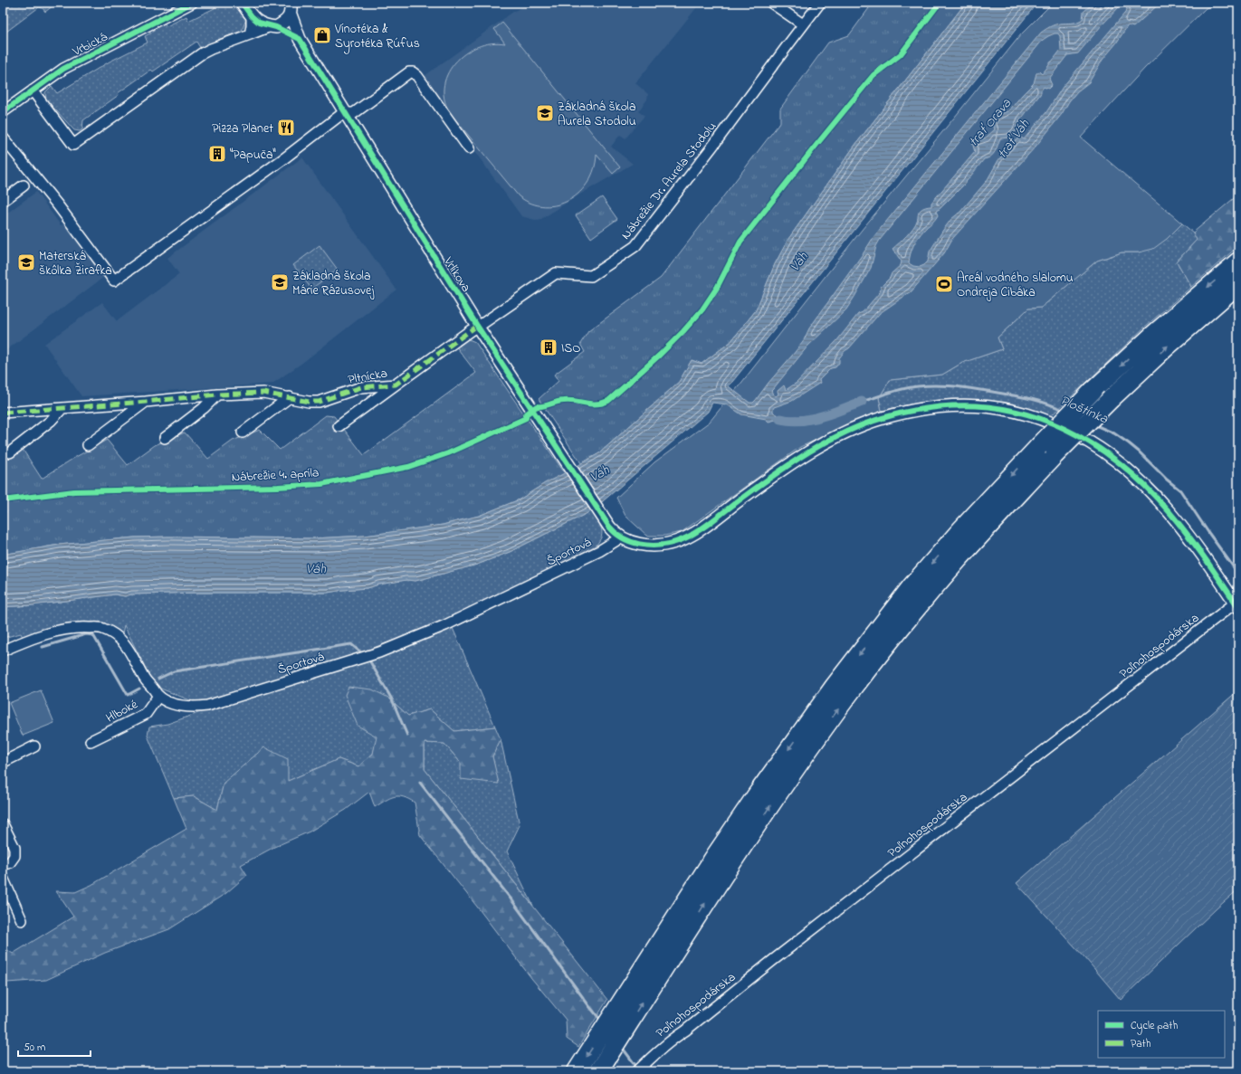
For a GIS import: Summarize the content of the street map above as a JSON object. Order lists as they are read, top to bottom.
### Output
{
  "streets": {
    "street": [
      "Vrbická",
      "Nábrežie Dr. Aurela Stodolu",
      "Vrlíkova",
      "Pltnícka",
      "Športová",
      "Poľnohospodárska",
      "Hlboké"
    ],
    "cycle path": ["Nábrežie 4. apríla"]
  },
  "crossings": [
    ["Nábrežie Dr. Aurela Stodolu", "Vrlíkova"],
    ["Nábrežie Dr. Aurela Stodolu", "Pltnícka"],
    ["Vrlíkova", "Pltnícka"],
    ["Vrlíkova", "Športová"],
    ["Športová", "Hlboké"]
  ],
  "water": [
    "trať Orava",
    "trať Váh",
    "Váh",
    "Ploštínka"
  ],
  "places": {
    "shop": ["Vínotéka & Syrotéka Rúfus"],
    "school or university": ["Základná škola Aurela Stodolu", "Materská škôlka Žirafka", "Základná škola Márie Rázusovej"],
    "restaurant": ["Pizza Planet"],
    "building": ["\"Papuča\"", "ISO"],
    "sports": ["Areál vodného slalomu Ondreja Cibáka"]
  },
  "legend": ["Cycle path", "Path"],
  "scale_bar": "50 m"
}
